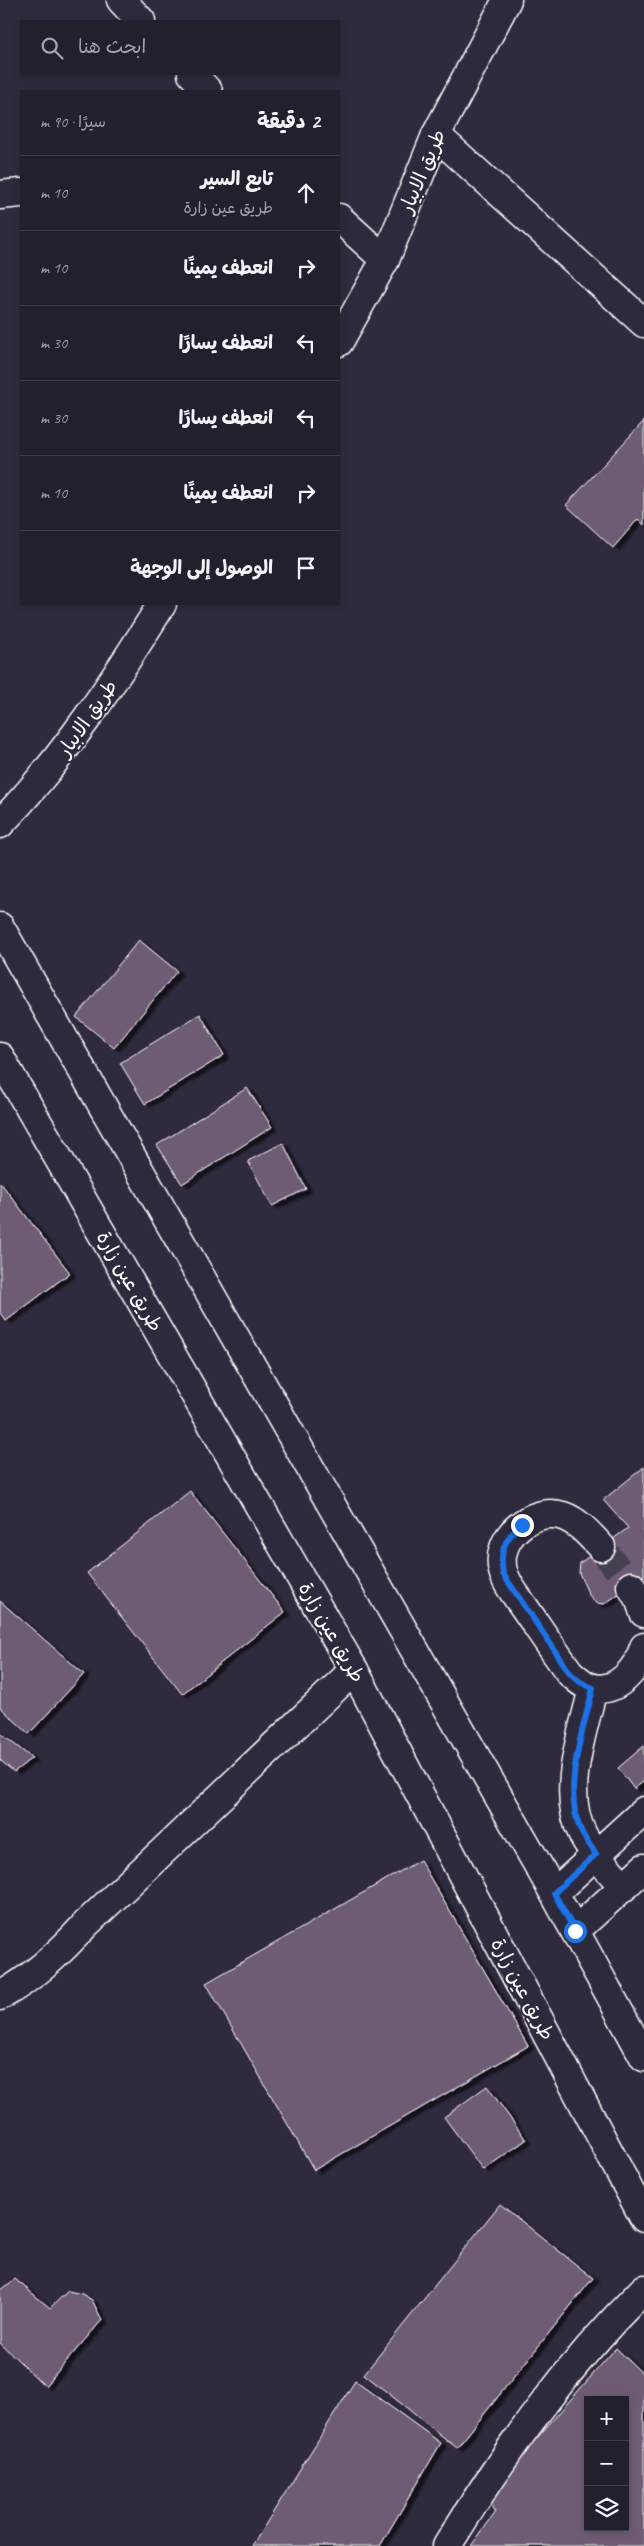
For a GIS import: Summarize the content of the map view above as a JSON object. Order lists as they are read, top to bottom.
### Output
{
  "streets": {
    "main road": ["طريق الابيار", "طريق عين زارة"]
  },
  "page": {
    "search": "ابحث هنا",
    "heading": ["2 دقيقة", "سيرًا · 90 m"],
    "list": [
      ["تابع السير", "طريق عين زارة", "10 m"],
      ["انعطف يمينًا", "10 m"],
      ["انعطف يسارًا", "30 m"],
      ["انعطف يسارًا", "30 m"],
      ["انعطف يمينًا", "10 m"],
      "الوصول إلى الوجهة"
    ],
    "map_buttons": ["+", "−"]
  }
}
